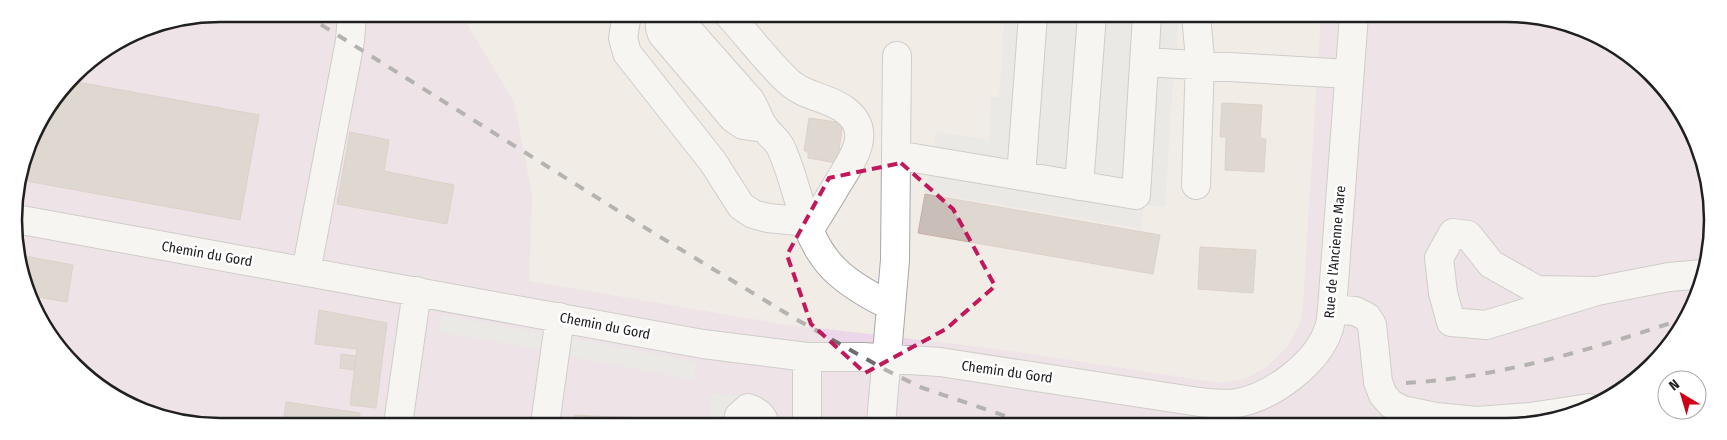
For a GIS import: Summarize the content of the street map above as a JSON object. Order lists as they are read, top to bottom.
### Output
{
  "streets": {
    "street": ["Rue de l'Ancienne Mare", "Chemin du Gord"]
  },
  "crossings": [
    ["Rue de l'Ancienne Mare", "Chemin du Gord"]
  ],
  "north": "top left"
}
